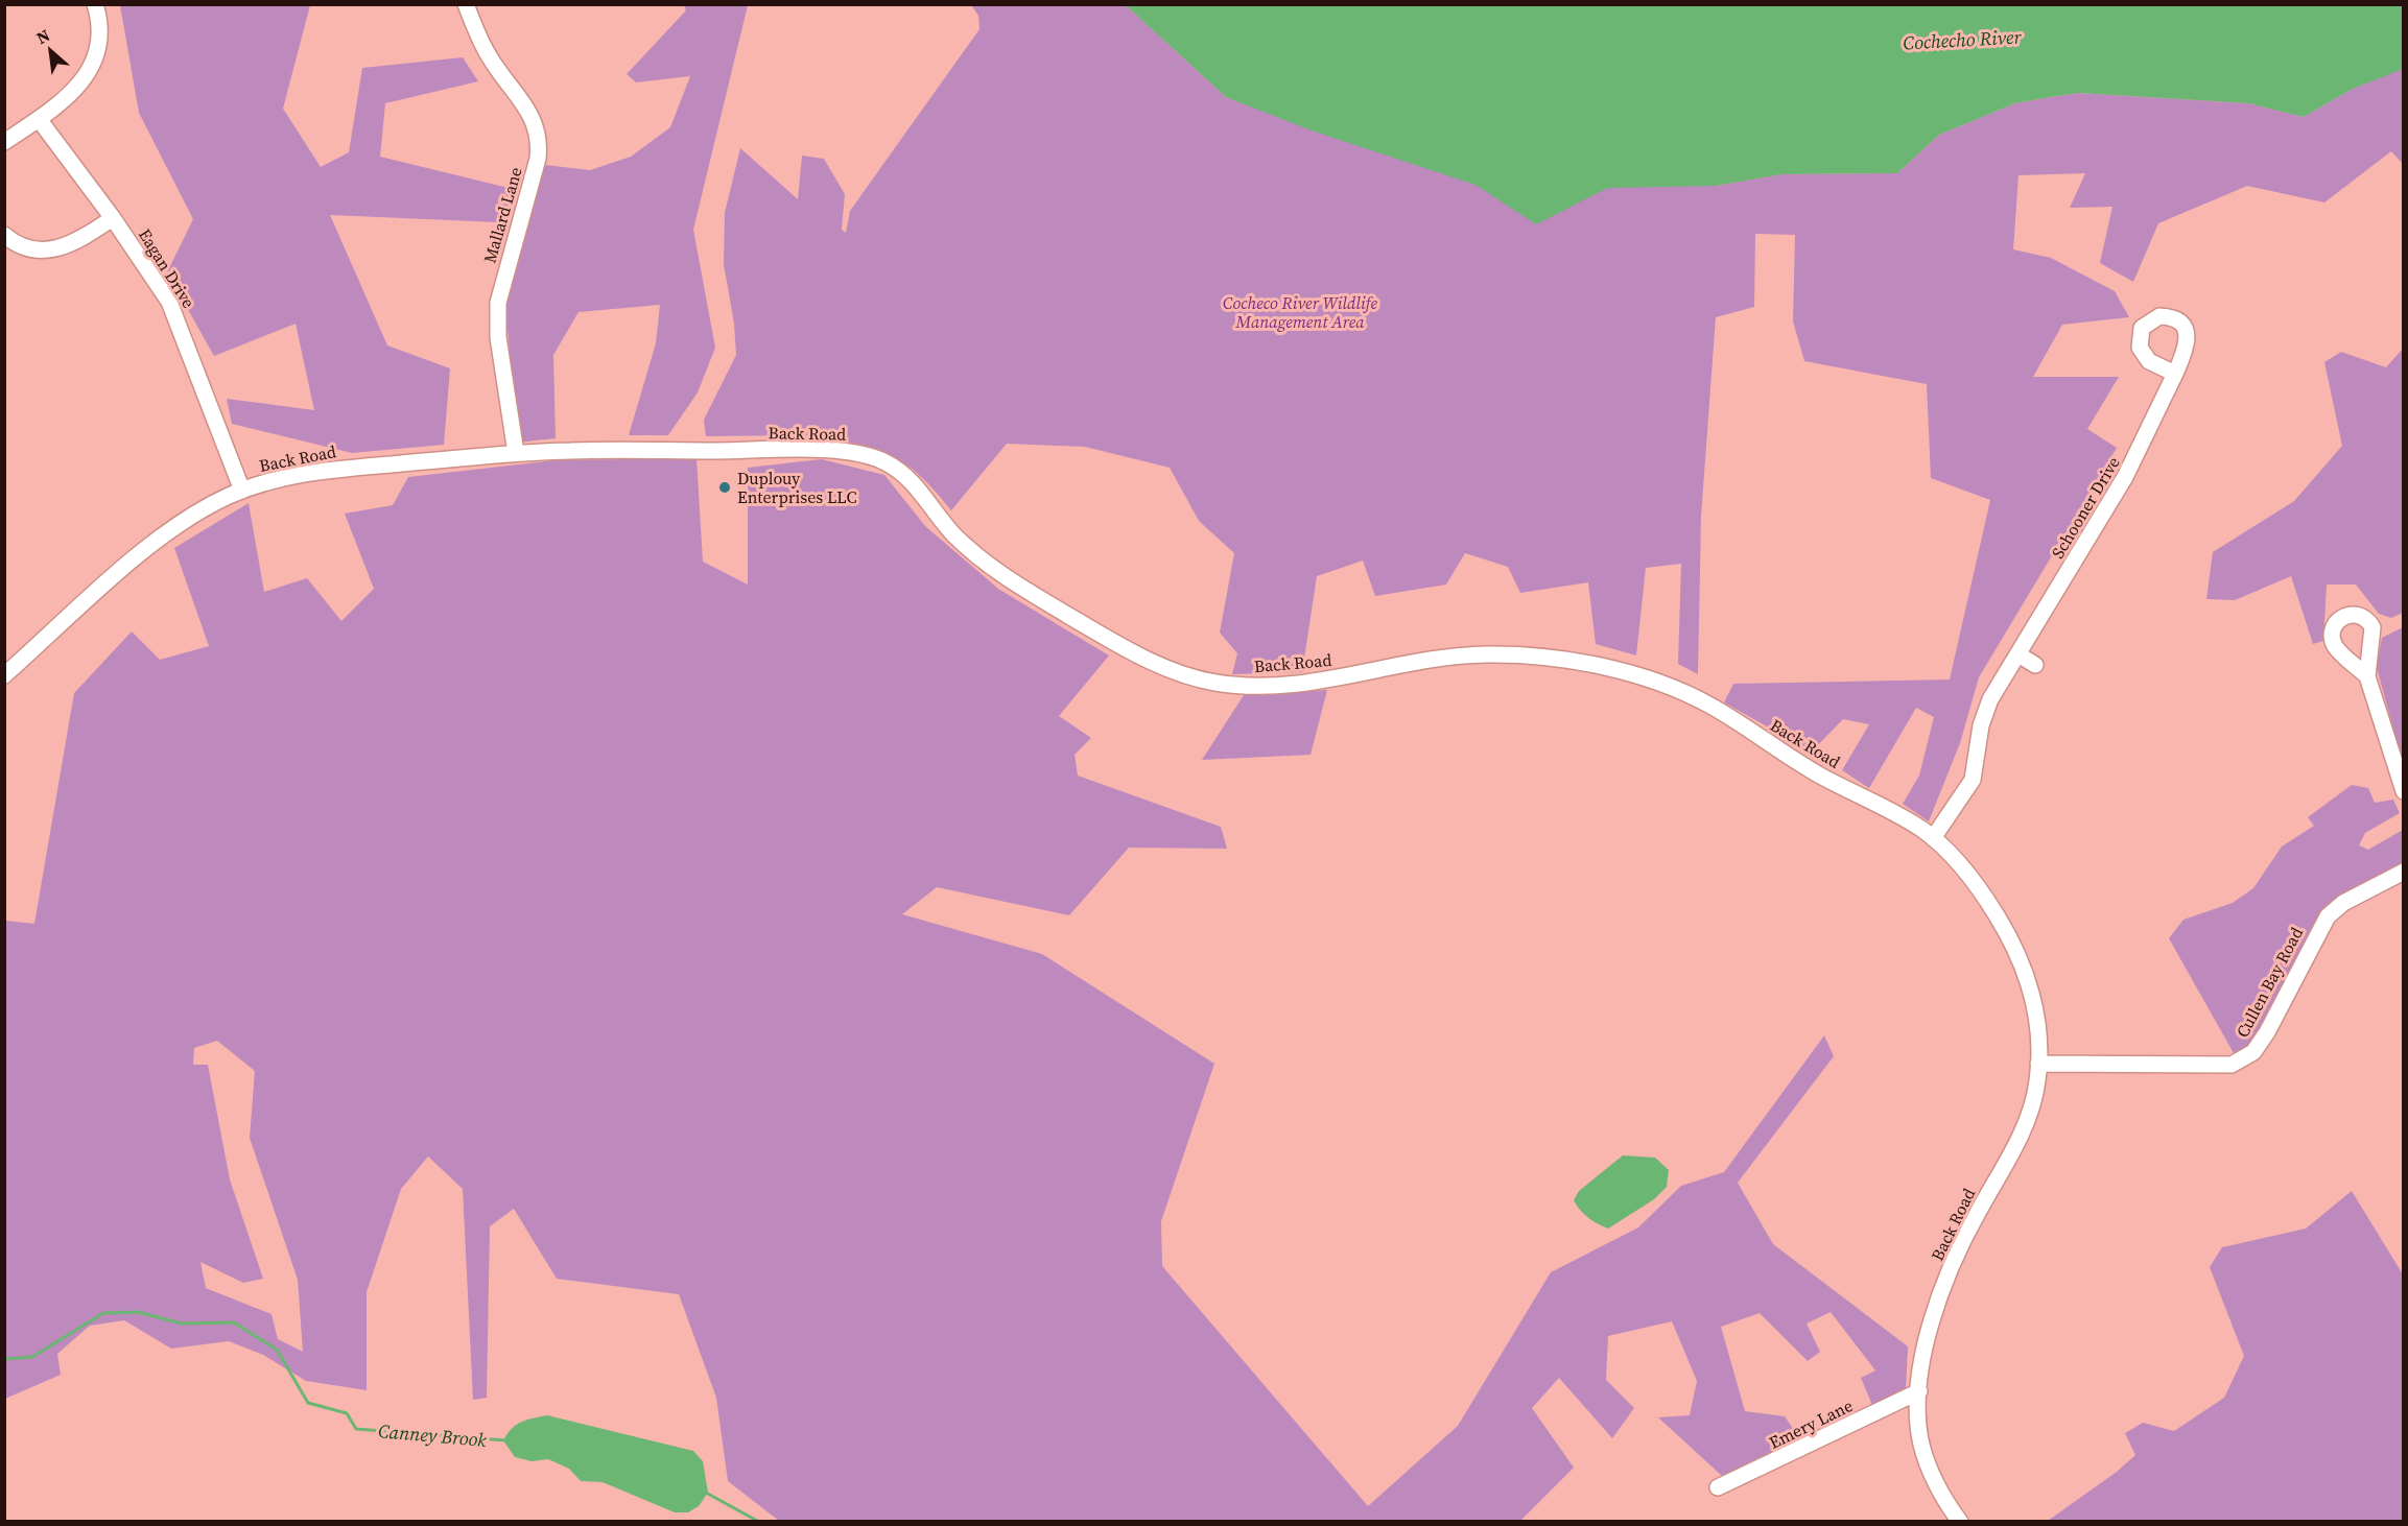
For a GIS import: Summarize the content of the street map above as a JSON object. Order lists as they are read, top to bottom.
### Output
{
  "streets": {
    "street": [
      "Mallard Lane",
      "Eagan Drive",
      "Back Road",
      "Schooner Drive",
      "Cullen Bay Road",
      "Emery Lane"
    ]
  },
  "crossings": [
    ["Mallard Lane", "Back Road"],
    ["Eagan Drive", "Back Road"],
    ["Back Road", "Schooner Drive"],
    ["Back Road", "Cullen Bay Road"],
    ["Back Road", "Emery Lane"]
  ],
  "water": ["Cochecho River", "Canney Brook"],
  "parks": ["Cocheco River Wildlife Management Area"],
  "places": ["Duplouy Enterprises LLC"],
  "north": "top left"
}
